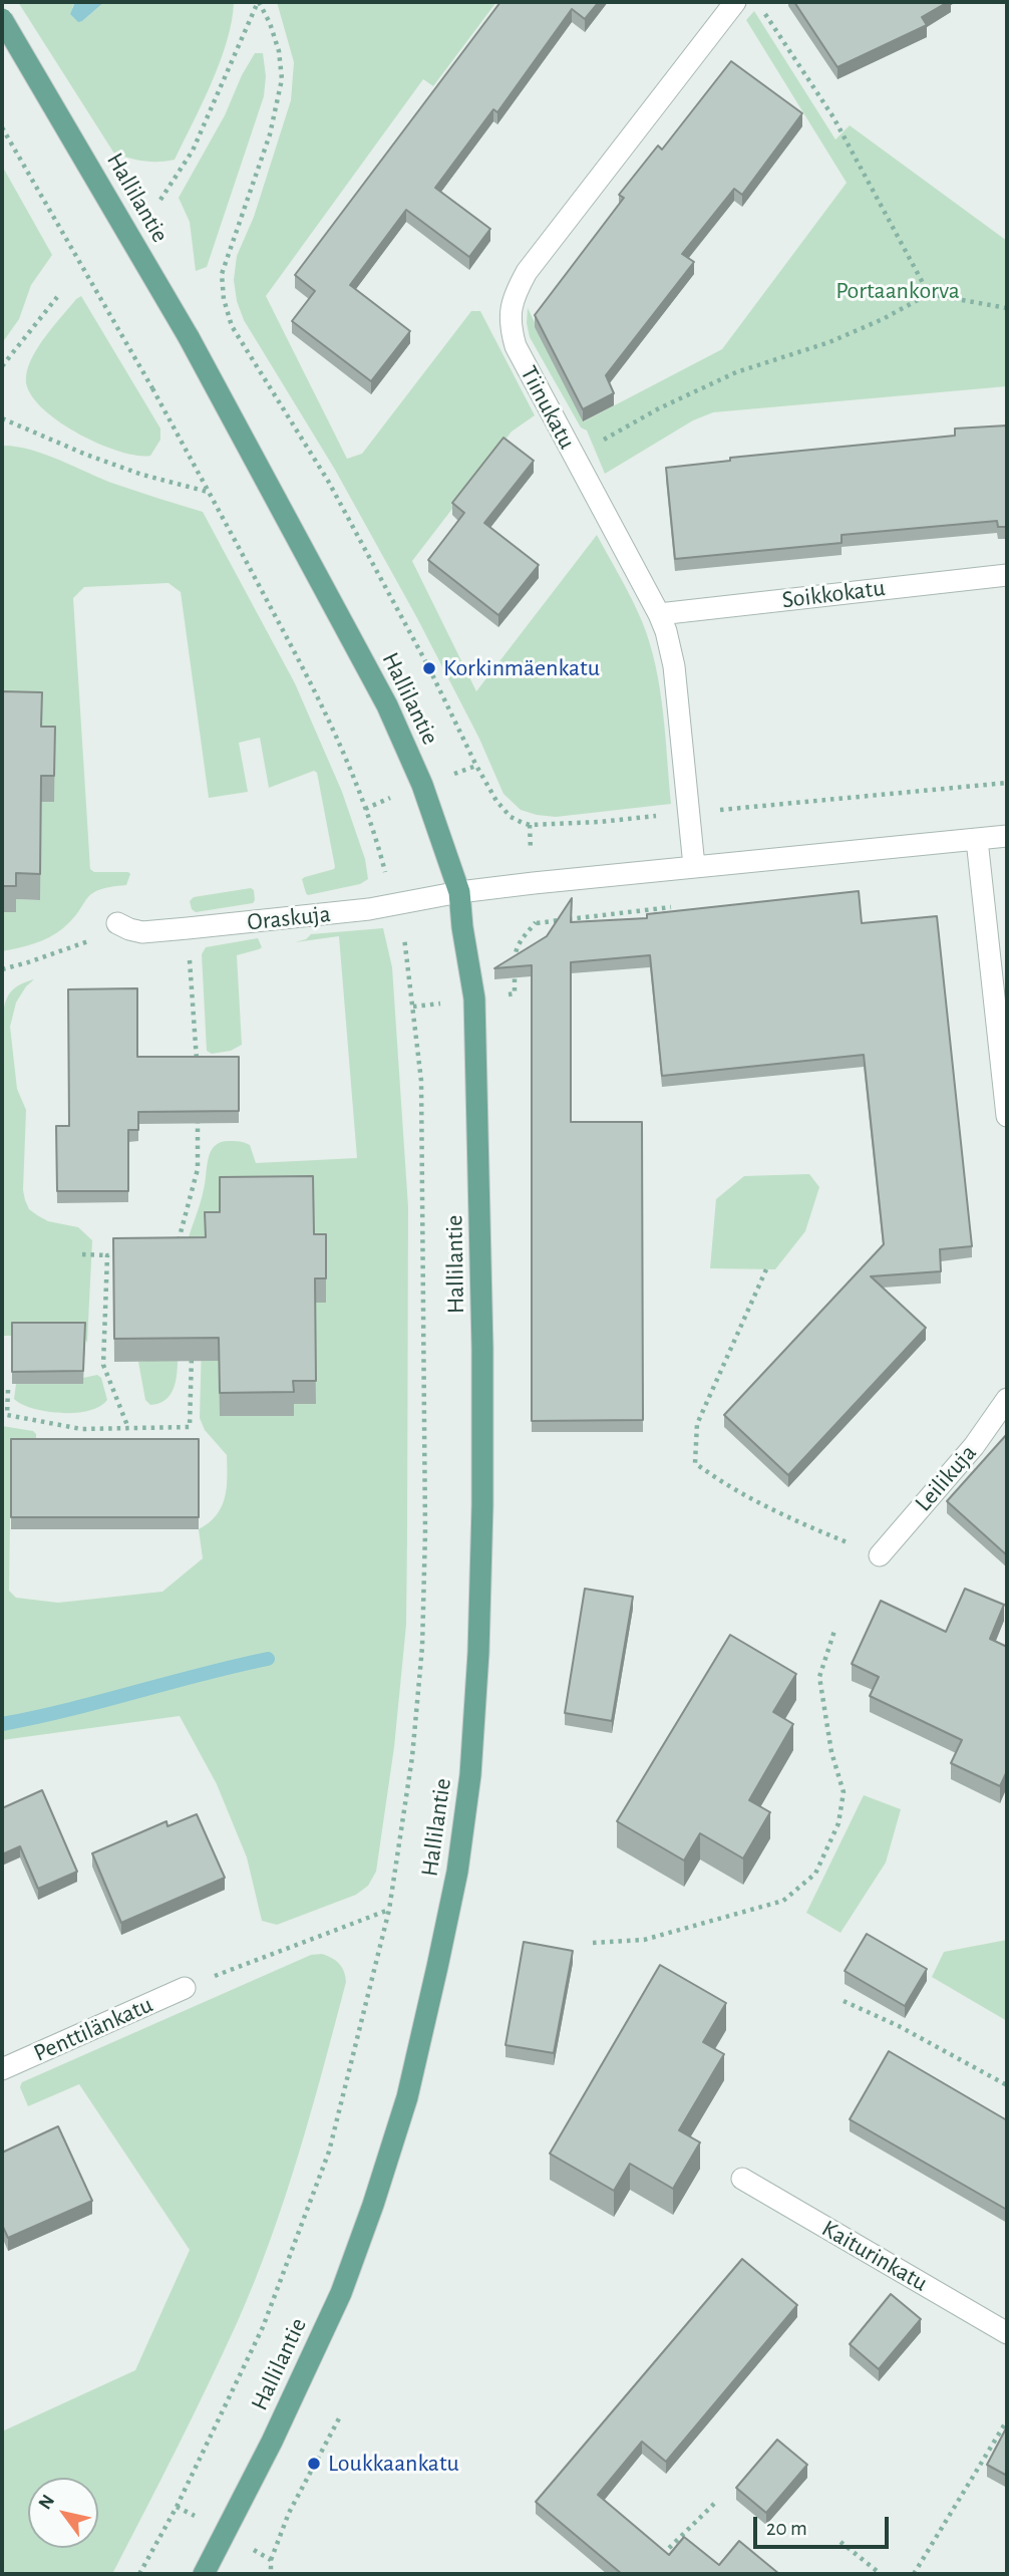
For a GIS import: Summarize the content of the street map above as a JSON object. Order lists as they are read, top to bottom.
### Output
{
  "streets": {
    "main road": ["Hallilantie"],
    "street": [
      "Tiinukatu",
      "Soikkokatu",
      "Oraskuja",
      "Leilikuja",
      "Penttilänkatu",
      "Kaiturinkatu"
    ]
  },
  "crossings": [
    ["Hallilantie", "Oraskuja"],
    ["Tiinukatu", "Soikkokatu"]
  ],
  "parks": ["Portaankorva"],
  "places": ["Korkinmäenkatu", "Loukkaankatu"],
  "scale_bar": "20 m",
  "north": "top left"
}
